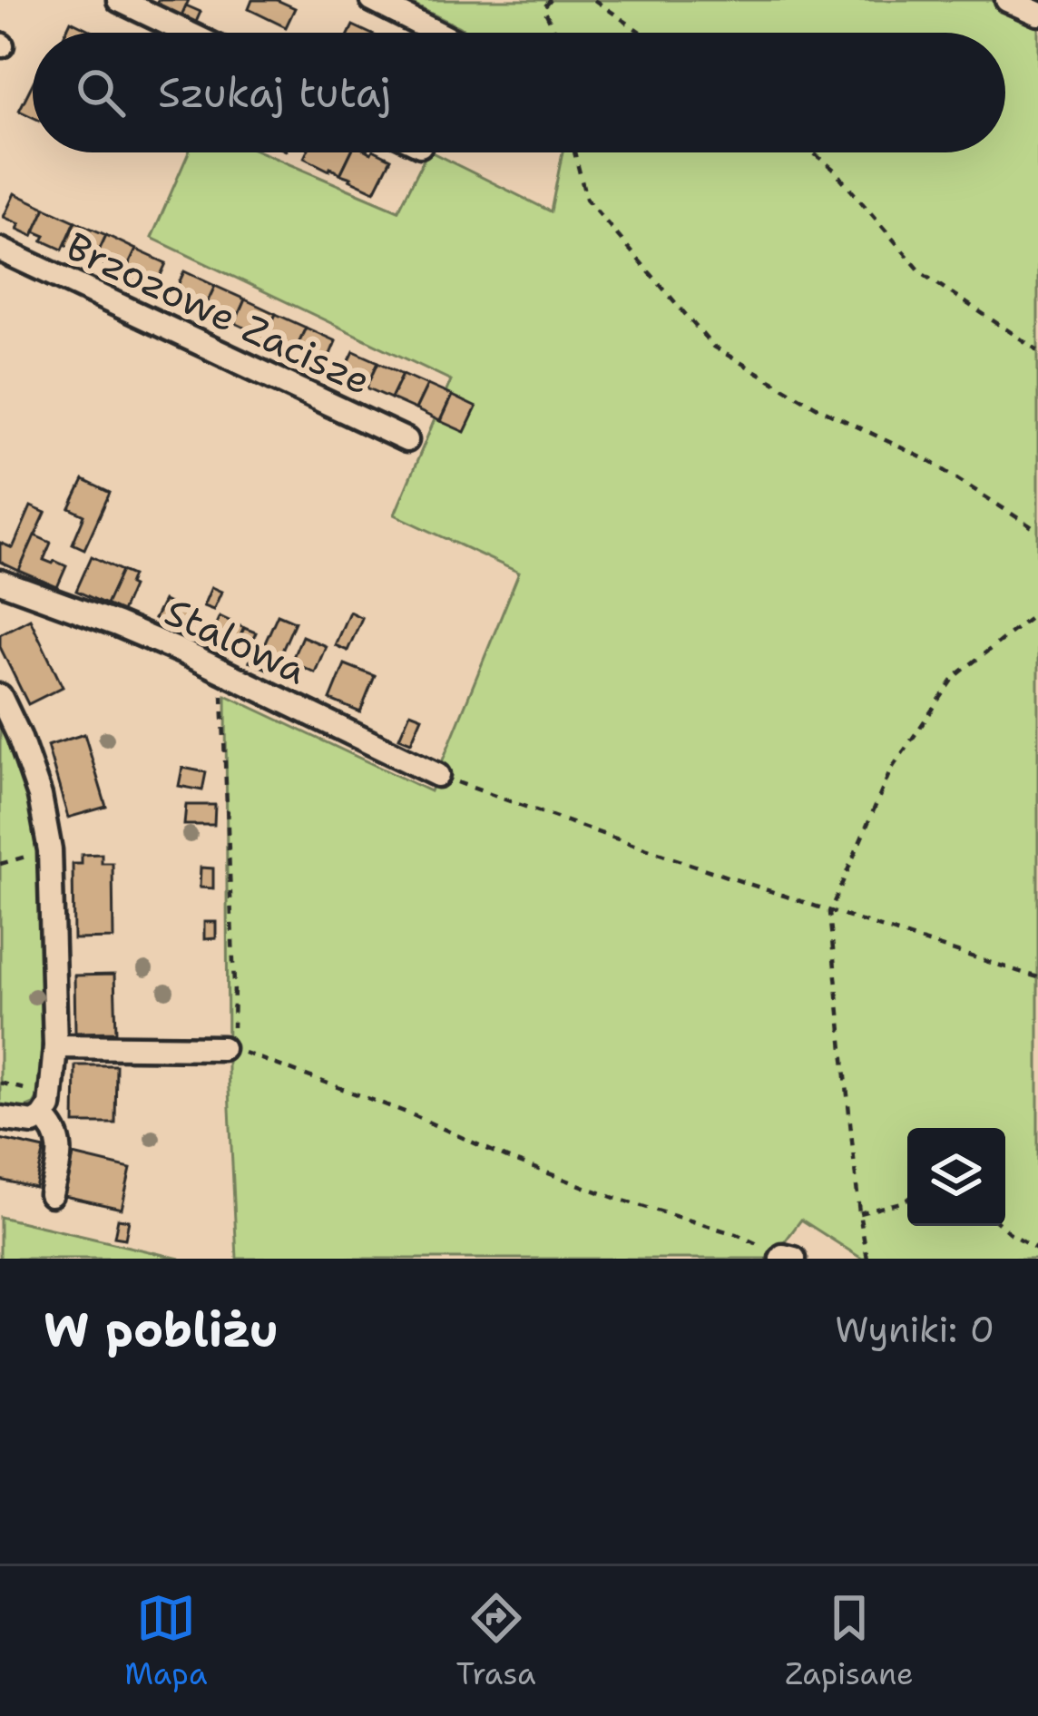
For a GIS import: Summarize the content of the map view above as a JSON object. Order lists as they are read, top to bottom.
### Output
{
  "streets": {
    "street": ["Brzozowe Zacisze", "Stalowa"]
  },
  "page": {
    "search": "Szukaj tutaj",
    "heading": ["W pobliżu", "Wyniki: 0"],
    "nav": ["Mapa", "Trasa", "Zapisane"]
  }
}
